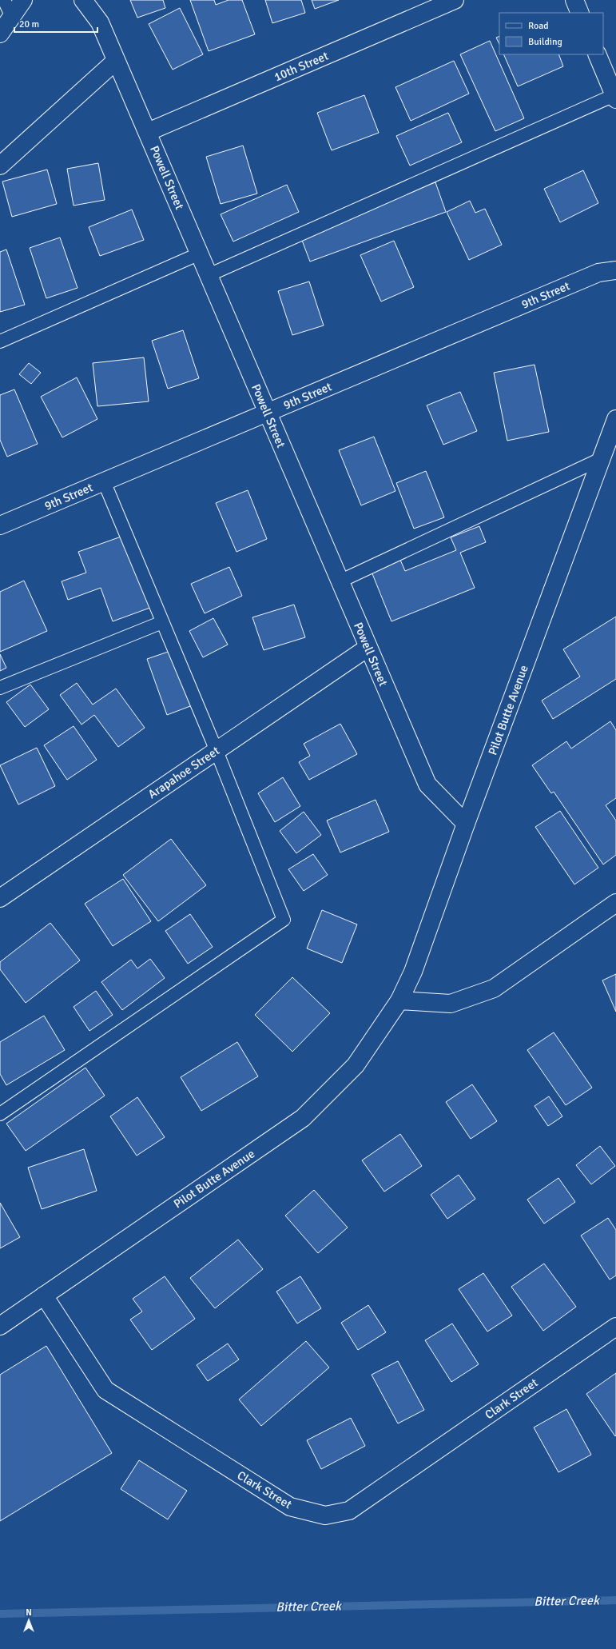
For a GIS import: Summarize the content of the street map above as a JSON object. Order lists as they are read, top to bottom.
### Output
{
  "streets": {
    "street": [
      "10th Street",
      "Powell Street",
      "9th Street",
      "Pilot Butte Avenue",
      "Arapahoe Street",
      "Clark Street"
    ]
  },
  "crossings": [
    ["10th Street", "Powell Street"],
    ["Powell Street", "9th Street"],
    ["Powell Street", "Pilot Butte Avenue"],
    ["Powell Street", "Arapahoe Street"],
    ["Pilot Butte Avenue", "Clark Street"]
  ],
  "water": ["Bitter Creek"],
  "legend": ["Road", "Building"],
  "scale_bar": "20 m",
  "north": "top"
}
